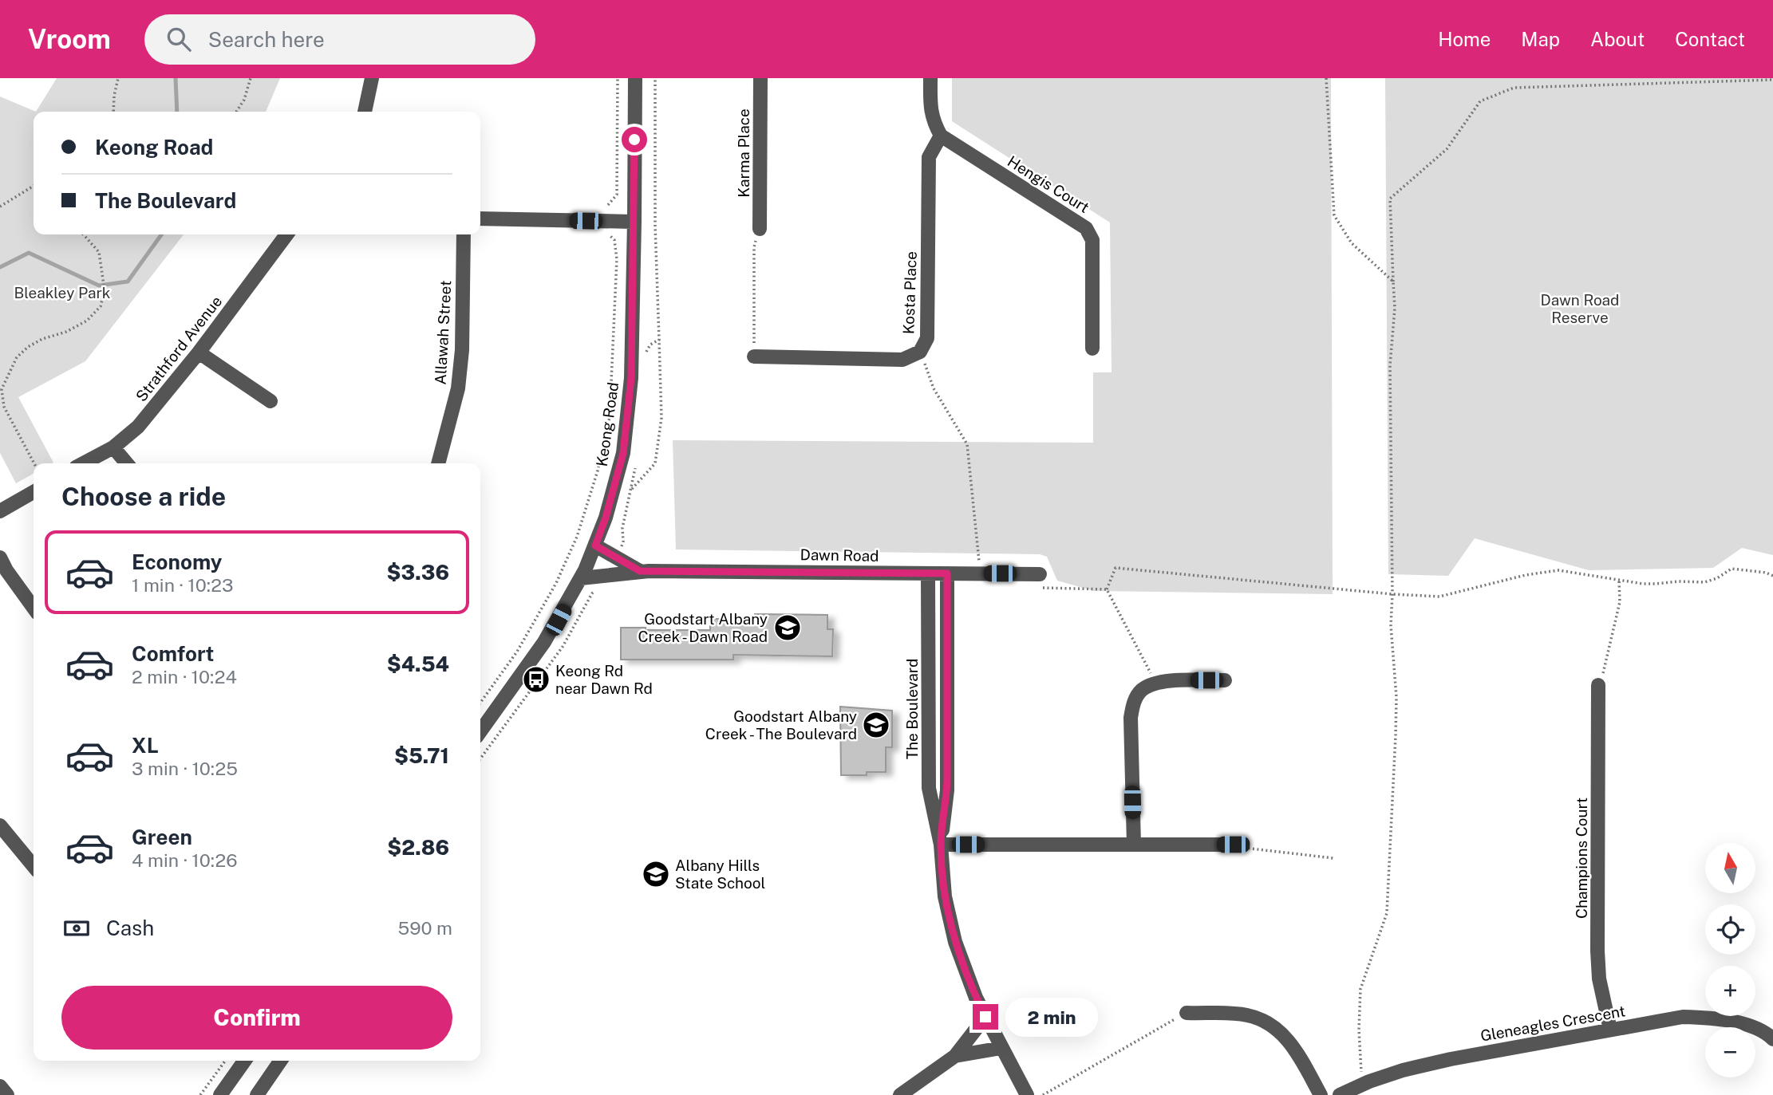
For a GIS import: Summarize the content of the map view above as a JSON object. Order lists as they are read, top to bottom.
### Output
{
  "streets": {
    "street": [
      "Karma Place",
      "Hengis Court",
      "Kosta Place",
      "Allawah Street",
      "Strathford Avenue",
      "Keong Road",
      "Dawn Road",
      "The Boulevard",
      "Champions Court",
      "Gleneagles Crescent"
    ]
  },
  "crossings": [
    ["Hengis Court", "Kosta Place"],
    ["Keong Road", "Dawn Road"],
    ["Dawn Road", "The Boulevard"],
    ["Champions Court", "Gleneagles Crescent"]
  ],
  "parks": ["Bleakley Park", "Dawn Road Reserve"],
  "places": {
    "school or university": ["Goodstart Albany Creek - Dawn Road", "Goodstart Albany Creek - The Boulevard", "Albany Hills State School"],
    "bus stop": ["Keong Rd near Dawn Rd"]
  },
  "north": "top",
  "page": {
    "header": "Vroom",
    "search": "Search here",
    "nav": [
      "Home",
      "Map",
      "About",
      "Contact"
    ],
    "banner": ["Keong Road", "The Boulevard"],
    "heading": "Choose a ride",
    "list": [
      {
        "name": "Economy",
        "note": "1 min · 10:23",
        "value": "$3.36"
      },
      {
        "name": "Comfort",
        "note": "2 min · 10:24",
        "value": "$4.54"
      },
      {
        "name": "XL",
        "note": "3 min · 10:25",
        "value": "$5.71"
      },
      {
        "name": "Green",
        "note": "4 min · 10:26",
        "value": "$2.86"
      }
    ],
    "map_buttons": ["+", "−"],
    "pay": ["Cash", "590 m"],
    "buttons": "Confirm",
    "bubble": "2 min"
  }
}
